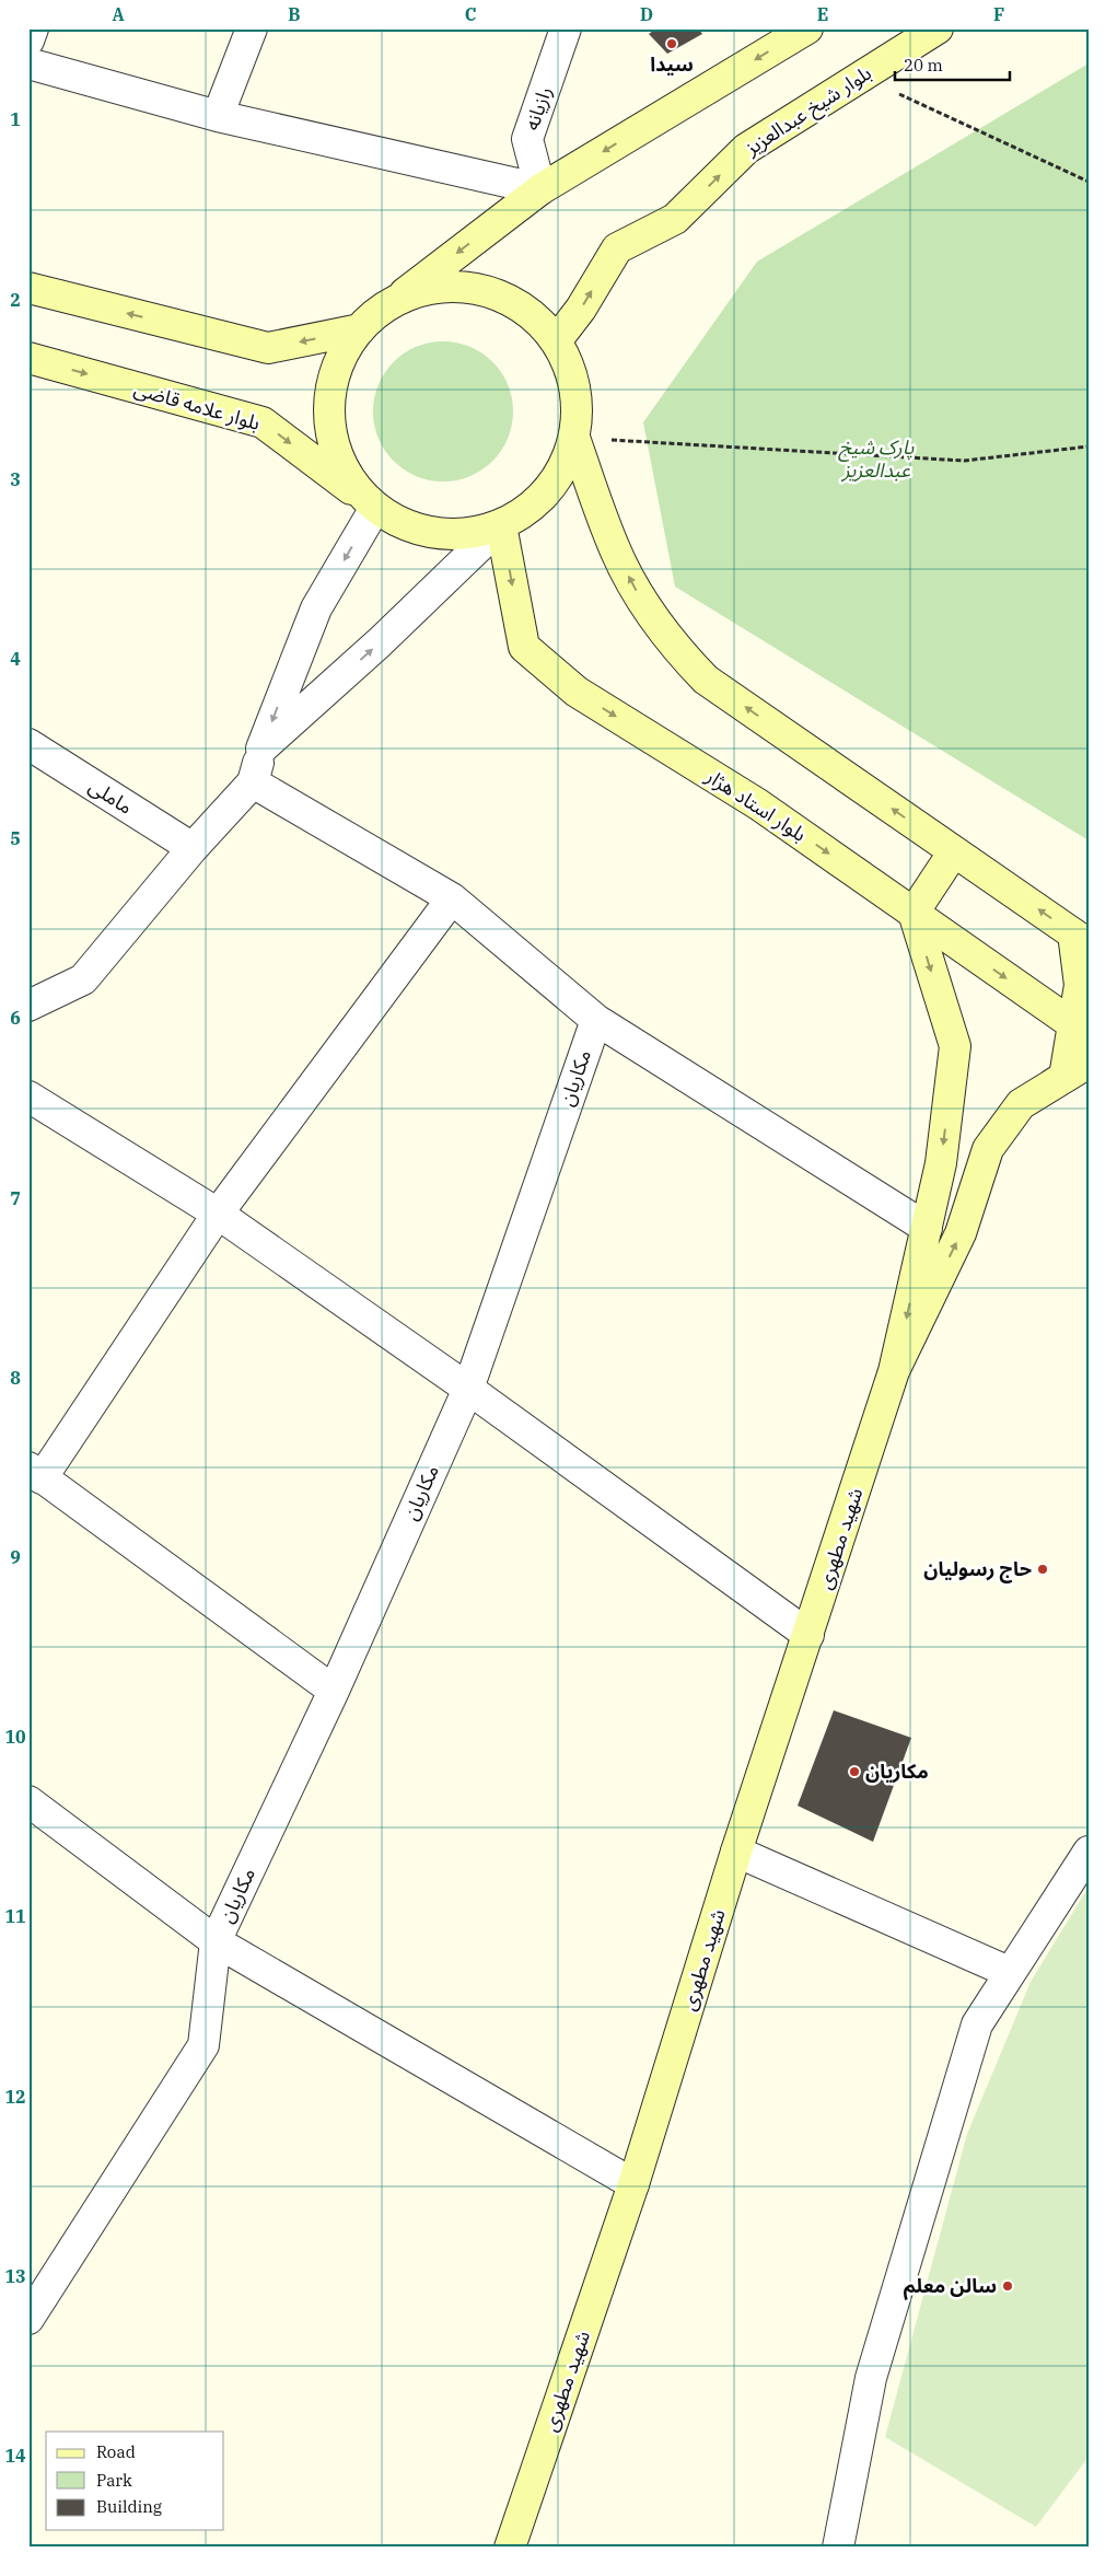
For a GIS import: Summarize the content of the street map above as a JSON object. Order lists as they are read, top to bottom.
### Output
{
  "streets": {
    "main road": [
      "بلوار شیخ عبدالعزیز",
      "بلوار علامه قاضی",
      "بلوار استاد هژار",
      "شهید مطهری"
    ],
    "street": ["رازیانه", "ماملی", "مکاریان"]
  },
  "parks": ["پارک شیخ عبدالعزیز"],
  "places": [
    "سیدا",
    "حاج رسولیان",
    "مکاریان",
    "سالن معلم"
  ],
  "legend": ["Road", "Park", "Building"],
  "scale_bar": "20 m",
  "grid": {
    "columns": [
      "A",
      "B",
      "C",
      "D",
      "E",
      "F"
    ],
    "rows": [
      "1",
      "2",
      "3",
      "4",
      "5",
      "6",
      "7",
      "8",
      "9",
      "10",
      "11",
      "12",
      "13",
      "14"
    ]
  }
}
